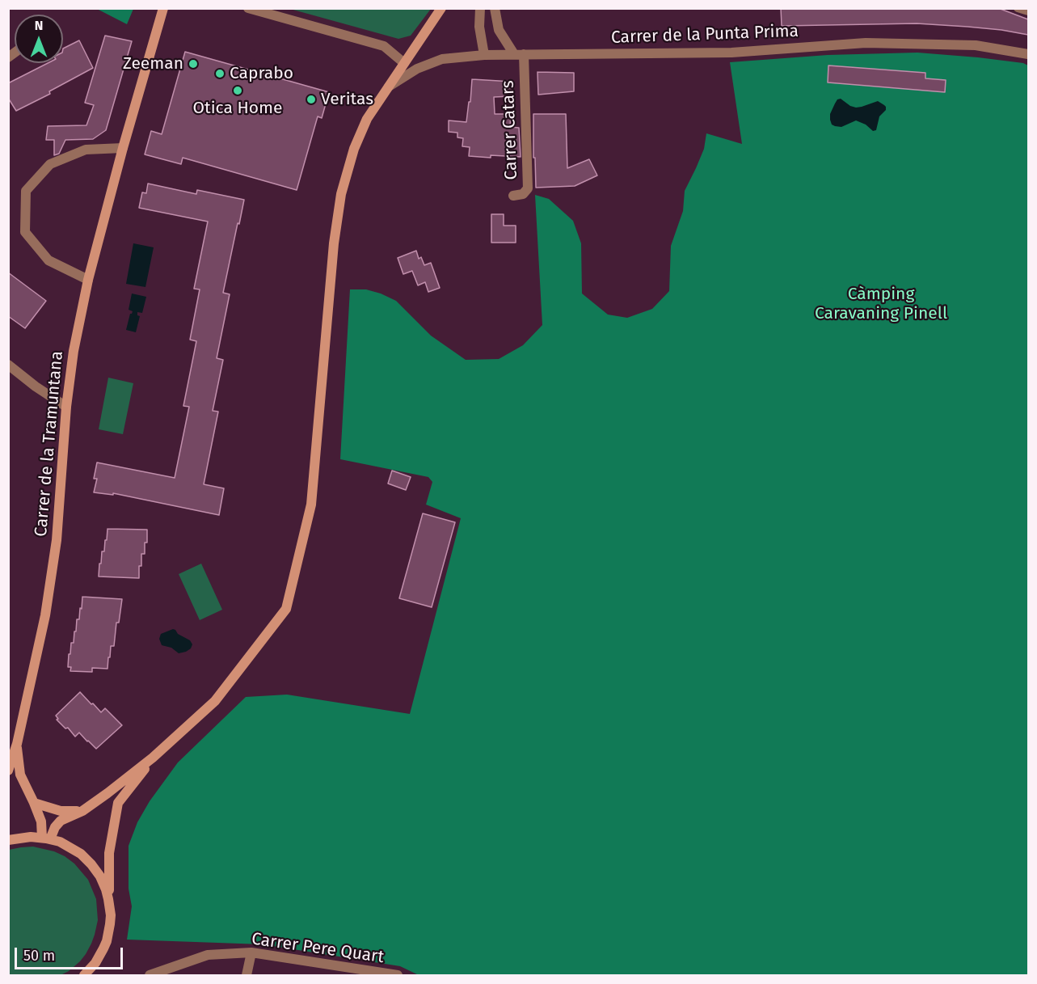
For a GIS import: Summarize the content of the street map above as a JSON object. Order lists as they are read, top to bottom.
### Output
{
  "streets": {
    "main road": ["Carrer de la Tramuntana"],
    "street": ["Carrer de la Punta Prima", "Carrer Catars", "Carrer Pere Quart"]
  },
  "crossings": [
    ["Carrer de la Punta Prima", "Carrer Catars"]
  ],
  "parks": ["Càmping Caravaning Pinell"],
  "places": [
    "Zeeman",
    "Caprabo",
    "Otica Home",
    "Veritas"
  ],
  "scale_bar": "50 m",
  "north": "top"
}
